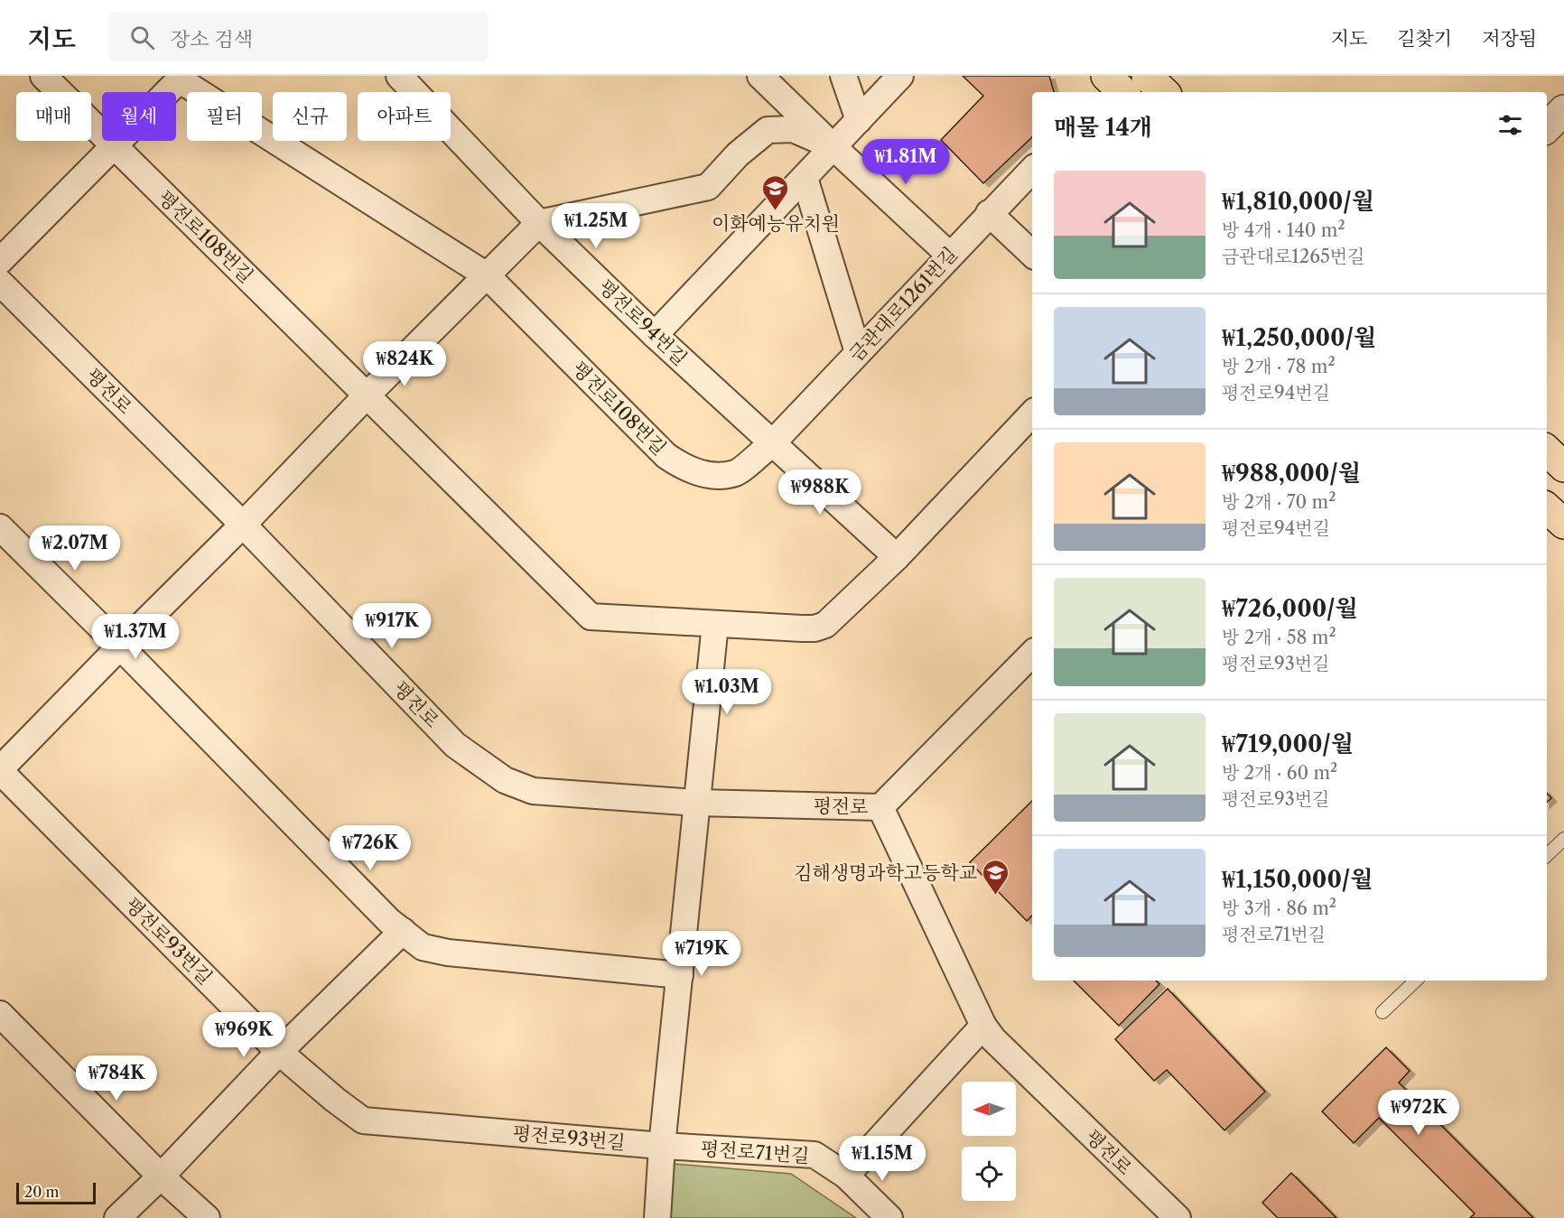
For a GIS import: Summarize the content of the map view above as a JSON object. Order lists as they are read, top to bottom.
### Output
{
  "streets": {
    "street": [
      "평전로108번길",
      "금관대로1261번길",
      "평전로94번길",
      "평전로",
      "평전로93번길",
      "평전로71번길"
    ]
  },
  "crossings": [
    ["평전로108번길", "금관대로1261번길"],
    ["평전로108번길", "평전로94번길"],
    ["금관대로1261번길", "평전로94번길"],
    ["평전로93번길", "평전로71번길"]
  ],
  "places": {
    "school or university": ["이화예능유치원", "김해생명과학고등학교"]
  },
  "scale_bar": "20 m",
  "north": "left",
  "page": {
    "header": "지도",
    "search": "장소 검색",
    "nav": ["지도", "길찾기", "저장됨"],
    "chip": [
      "매매",
      "월세",
      "필터",
      "신규",
      "아파트"
    ],
    "heading": "매물 14개",
    "price": [
      "₩1.81M",
      "₩1.25M",
      "₩824K",
      "₩988K",
      "₩2.07M",
      "₩917K",
      "₩1.37M",
      "₩1.03M",
      "₩726K",
      "₩719K",
      "₩969K",
      "₩784K",
      "₩972K",
      "₩1.15M"
    ],
    "list": [
      {
        "name": "₩1,810,000/월",
        "note": "방 4개 · 140 m² · 금관대로1265번길"
      },
      {
        "name": "₩1,250,000/월",
        "note": "방 2개 · 78 m² · 평전로94번길"
      },
      {
        "name": "₩988,000/월",
        "note": "방 2개 · 70 m² · 평전로94번길"
      },
      {
        "name": "₩726,000/월",
        "note": "방 2개 · 58 m² · 평전로93번길"
      },
      {
        "name": "₩719,000/월",
        "note": "방 2개 · 60 m² · 평전로93번길"
      },
      {
        "name": "₩1,150,000/월",
        "note": "방 3개 · 86 m² · 평전로71번길"
      }
    ],
    "scale": "20 m"
  }
}
